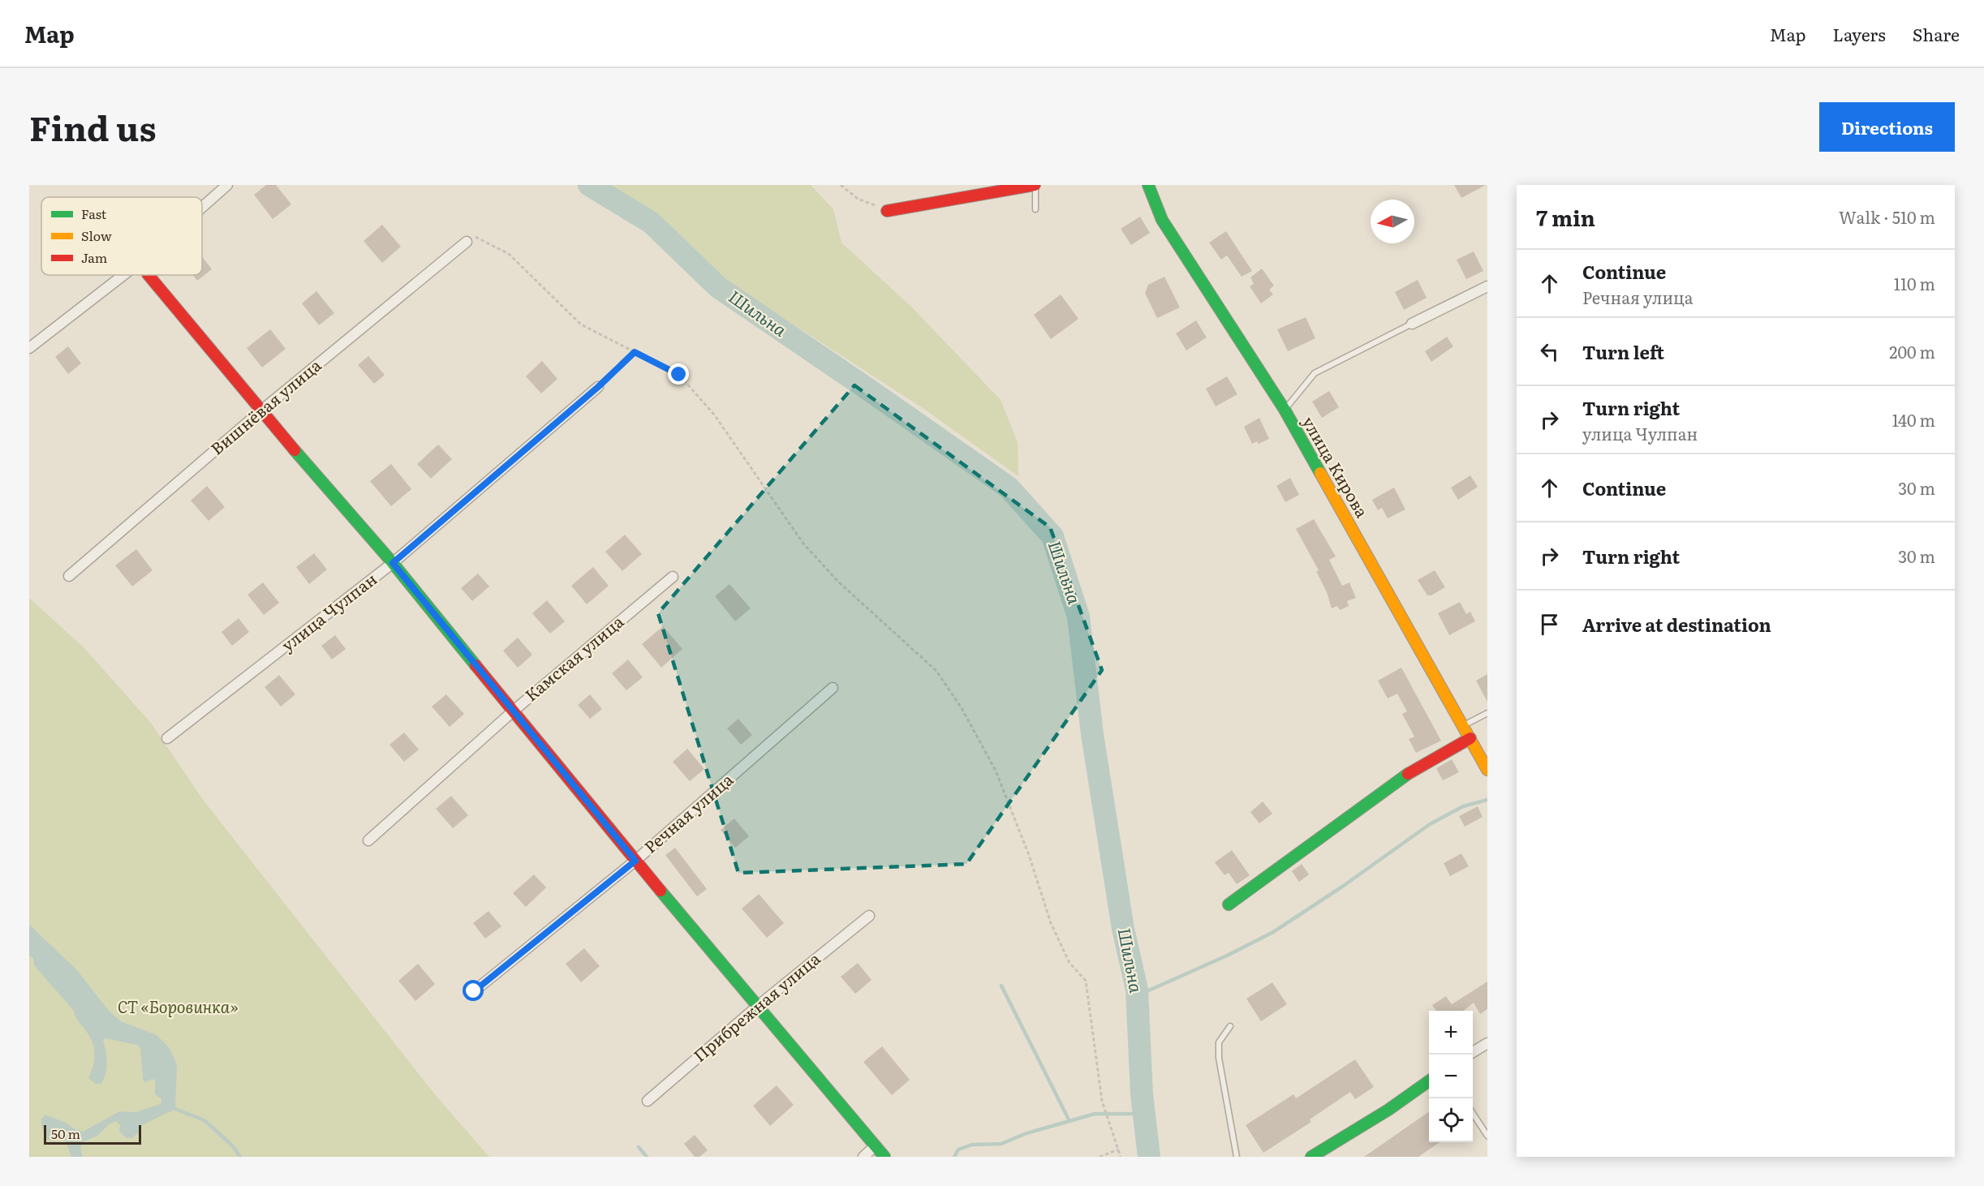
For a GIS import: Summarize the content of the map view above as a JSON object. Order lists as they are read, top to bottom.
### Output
{
  "streets": {
    "street": [
      "Вишнёвая улица",
      "улица Кирова",
      "улица Чулпан",
      "Камская улица",
      "Речная улица",
      "Прибрежная улица"
    ]
  },
  "water": ["Шильна"],
  "parks": ["СТ «Боровинка»"],
  "legend": ["Fast", "Slow", "Jam"],
  "scale_bar": "50 m",
  "north": "left",
  "page": {
    "header": "Map",
    "nav": ["Map", "Layers", "Share"],
    "title": "Find us",
    "buttons": "Directions",
    "heading": ["7 min", "Walk · 510 m"],
    "list": [
      ["Continue", "Речная улица", "110 m"],
      ["Turn left", "200 m"],
      ["Turn right", "улица Чулпан", "140 m"],
      ["Continue", "30 m"],
      ["Turn right", "30 m"],
      "Arrive at destination"
    ],
    "map_buttons": ["+", "−"],
    "scale": "50 m"
  }
}
